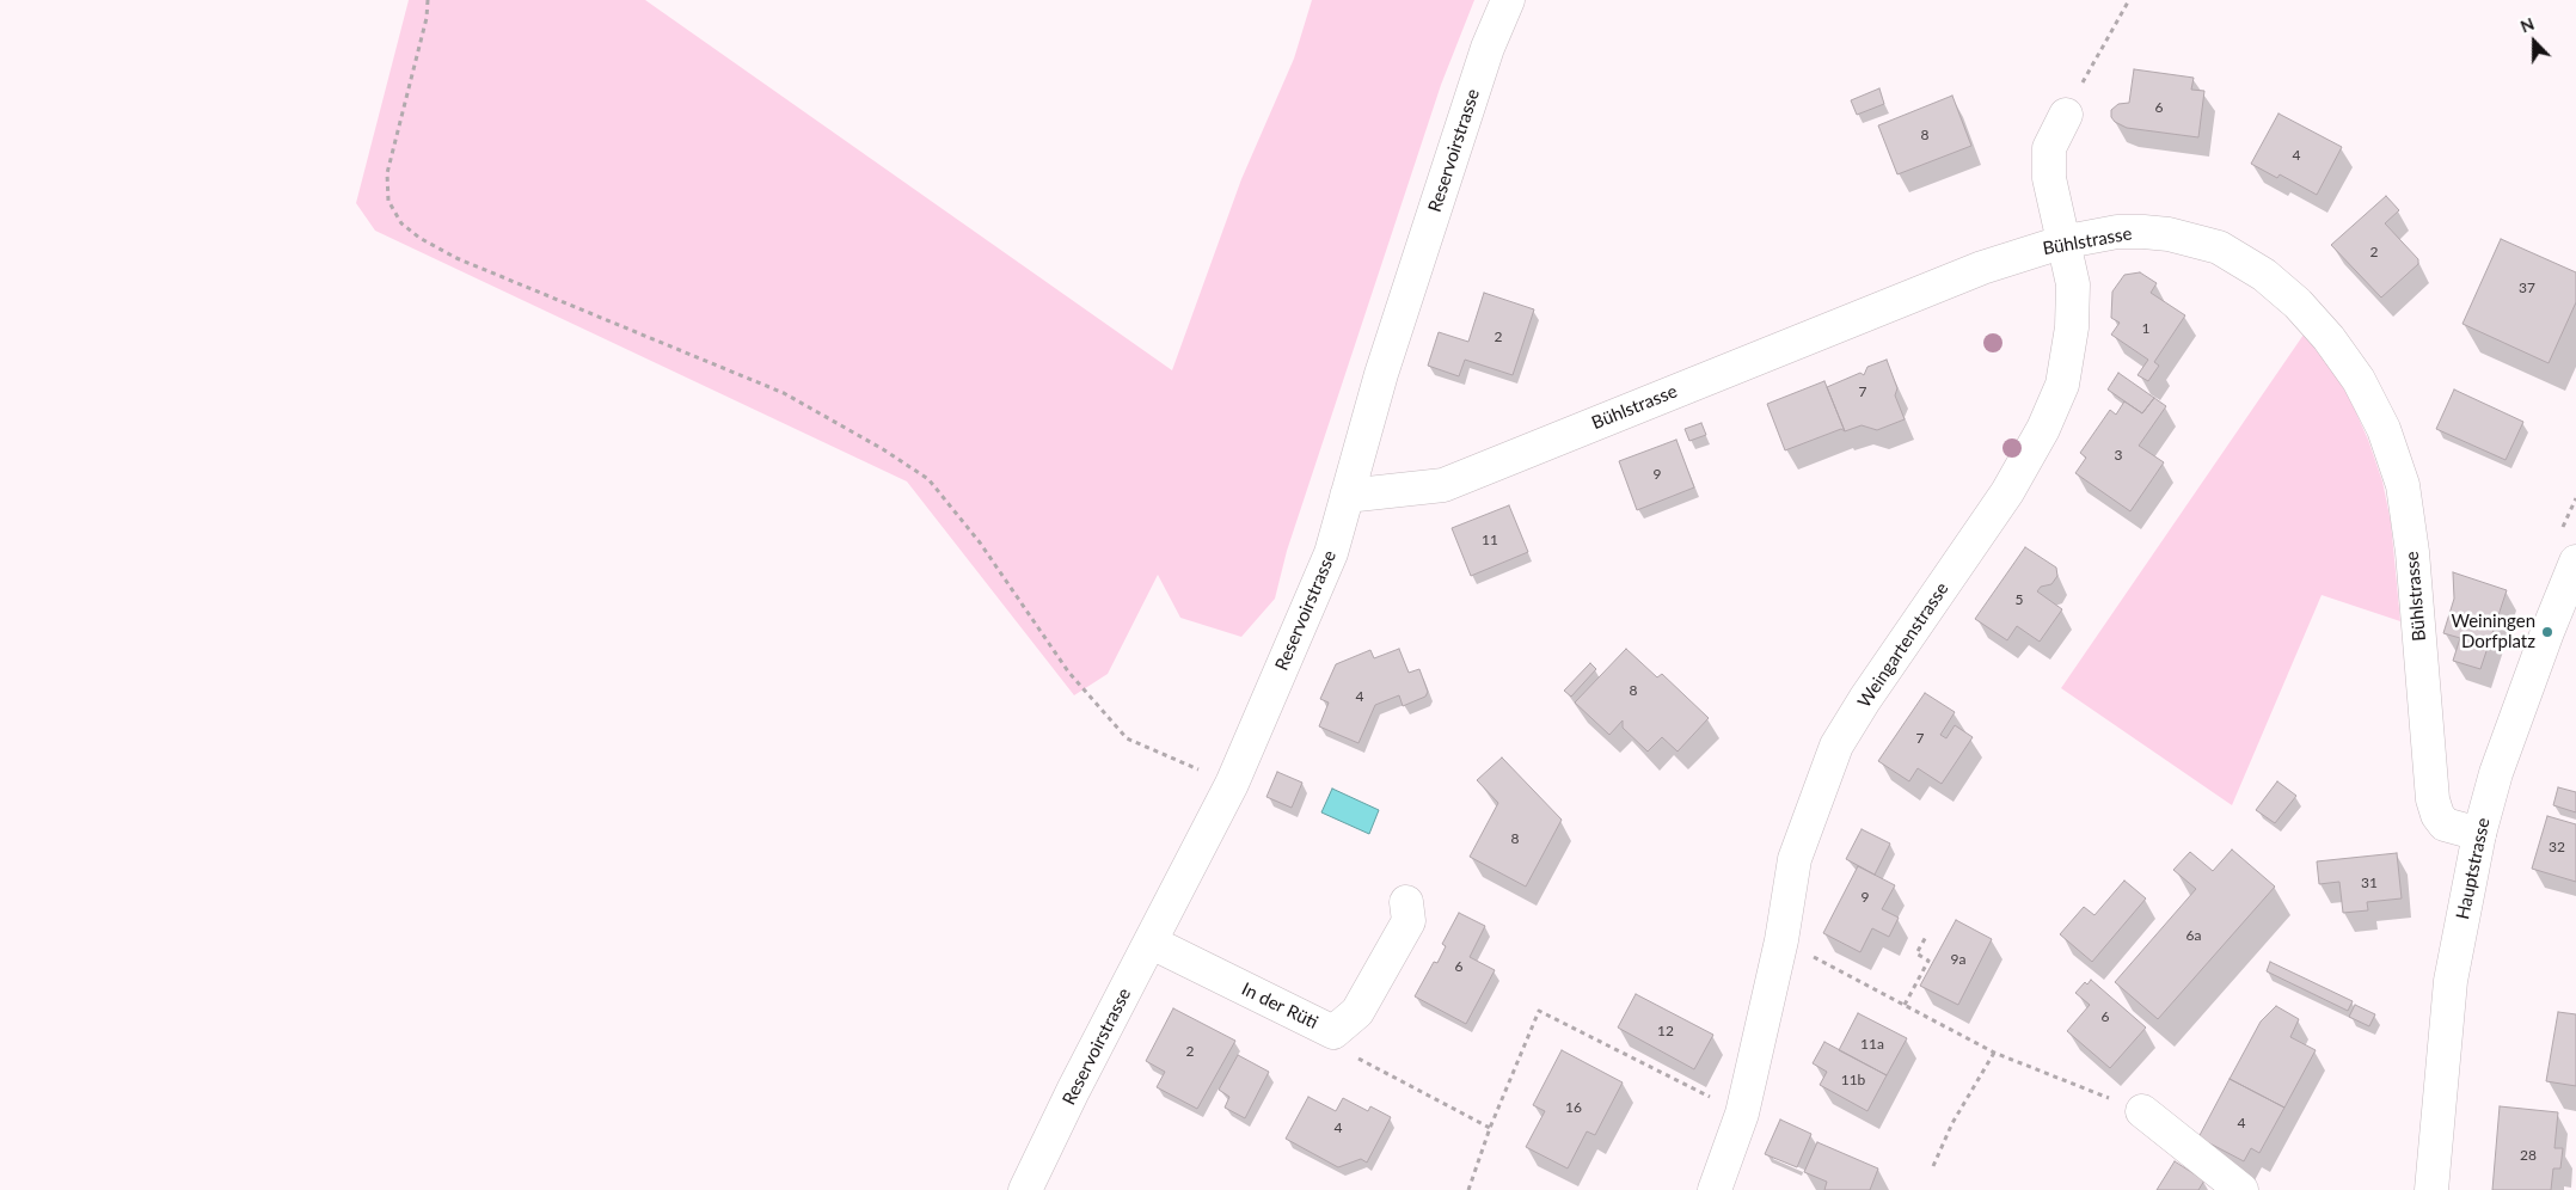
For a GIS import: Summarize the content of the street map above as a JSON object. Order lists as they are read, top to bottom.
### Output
{
  "streets": {
    "street": [
      "Reservoirstrasse",
      "Bühlstrasse",
      "Weingartenstrasse",
      "Hauptstrasse",
      "In der Rüti"
    ]
  },
  "crossings": [
    ["Reservoirstrasse", "Bühlstrasse"],
    ["Reservoirstrasse", "In der Rüti"],
    ["Bühlstrasse", "Weingartenstrasse"],
    ["Bühlstrasse", "Hauptstrasse"]
  ],
  "places": ["Weiningen Dorfplatz"],
  "house_numbers": [
    "6",
    "8",
    "4",
    "2",
    "37",
    "1",
    "2",
    "7",
    "3",
    "9",
    "11",
    "5",
    "8",
    "4",
    "7",
    "8",
    "32",
    "31",
    "9",
    "6a",
    "9a",
    "6",
    "6",
    "12",
    "11a",
    "2",
    "11b",
    "16",
    "4",
    "4",
    "28"
  ],
  "north": "top"
}
